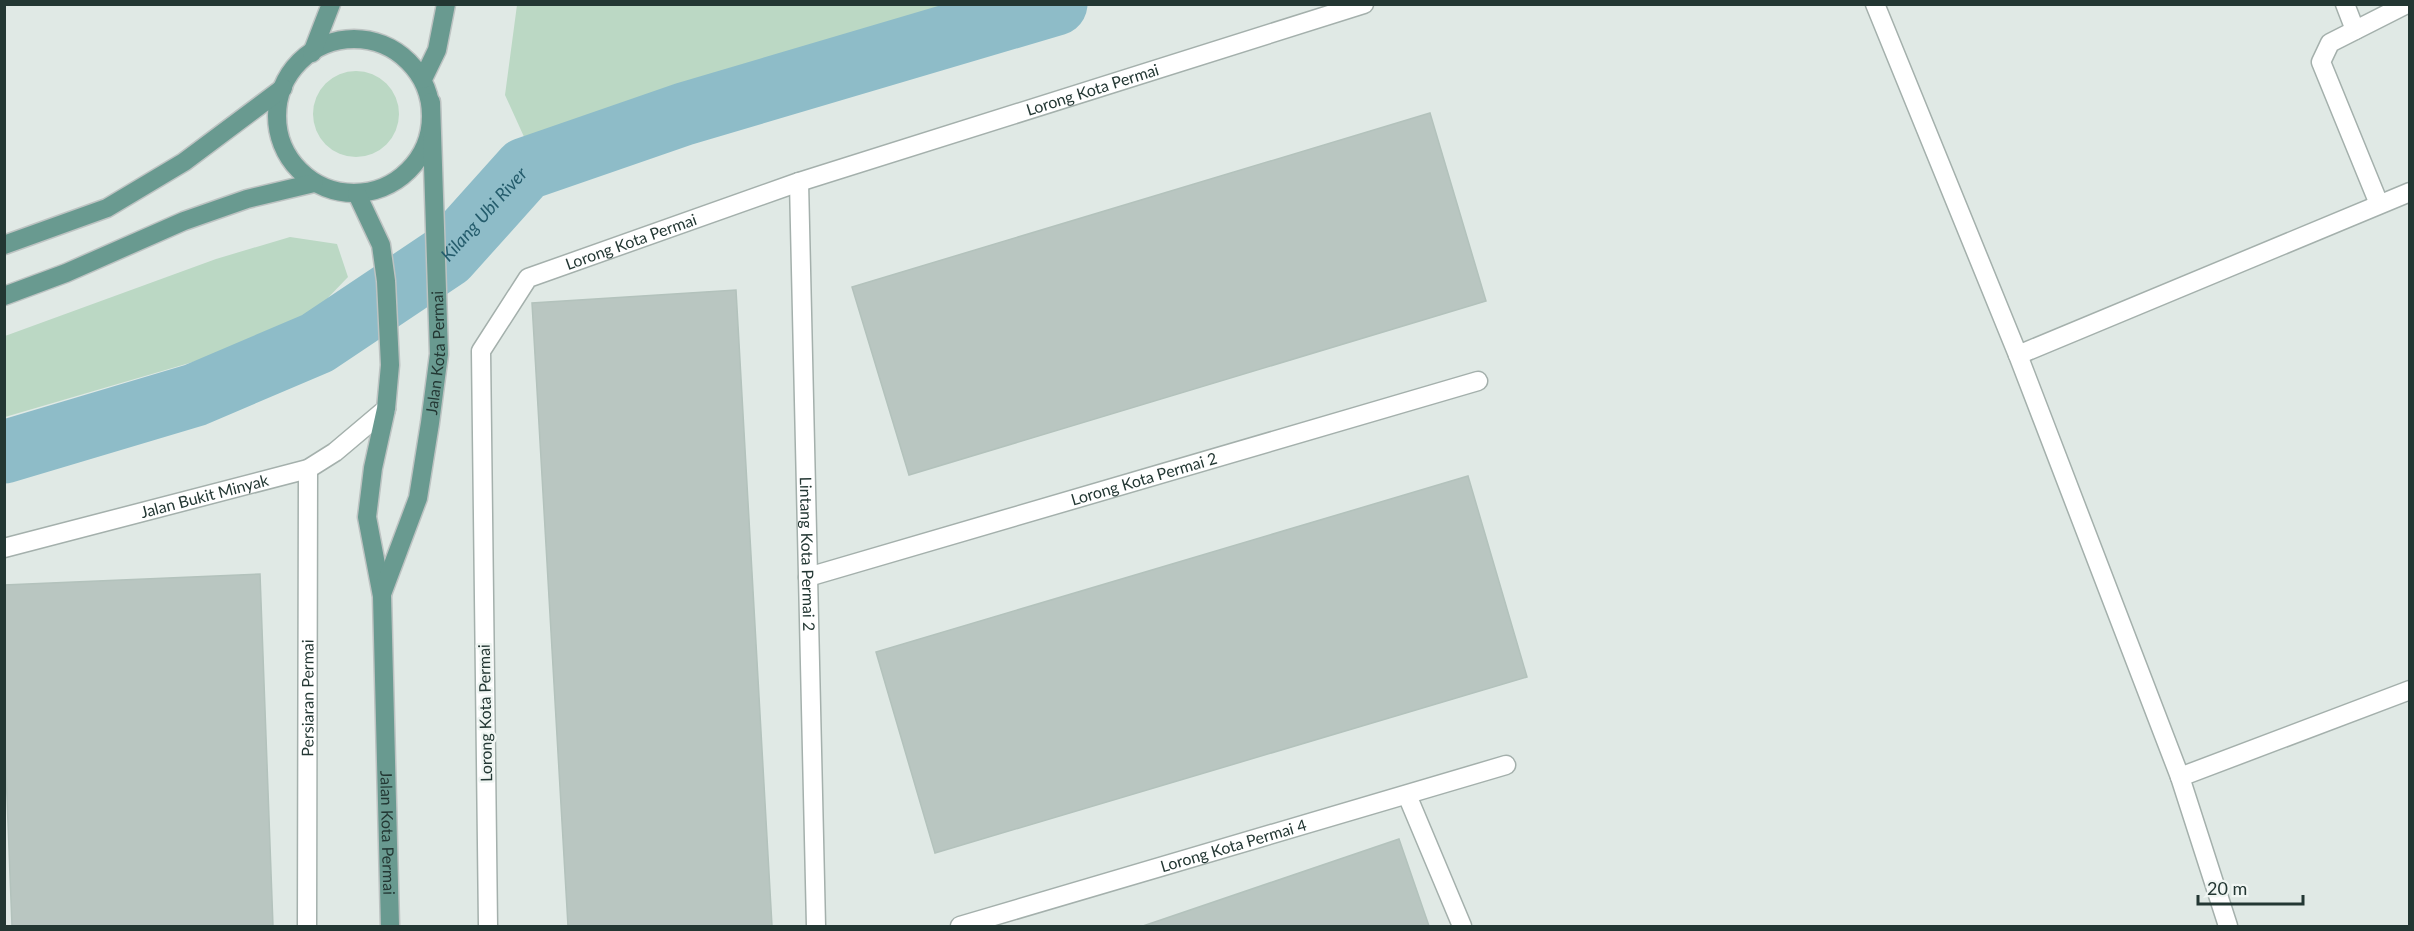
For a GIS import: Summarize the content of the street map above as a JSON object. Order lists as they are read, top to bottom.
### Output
{
  "streets": {
    "main road": ["Jalan Kota Permai"],
    "street": [
      "Lorong Kota Permai",
      "Lorong Kota Permai 2",
      "Jalan Bukit Minyak",
      "Lintang Kota Permai 2",
      "Persiaran Permai",
      "Lorong Kota Permai 4"
    ]
  },
  "crossings": [
    ["Lorong Kota Permai", "Lintang Kota Permai 2"],
    ["Jalan Kota Permai", "Jalan Bukit Minyak"],
    ["Lorong Kota Permai 2", "Lintang Kota Permai 2"],
    ["Jalan Bukit Minyak", "Persiaran Permai"]
  ],
  "water": ["Kilang Ubi River"],
  "scale_bar": "20 m"
}
